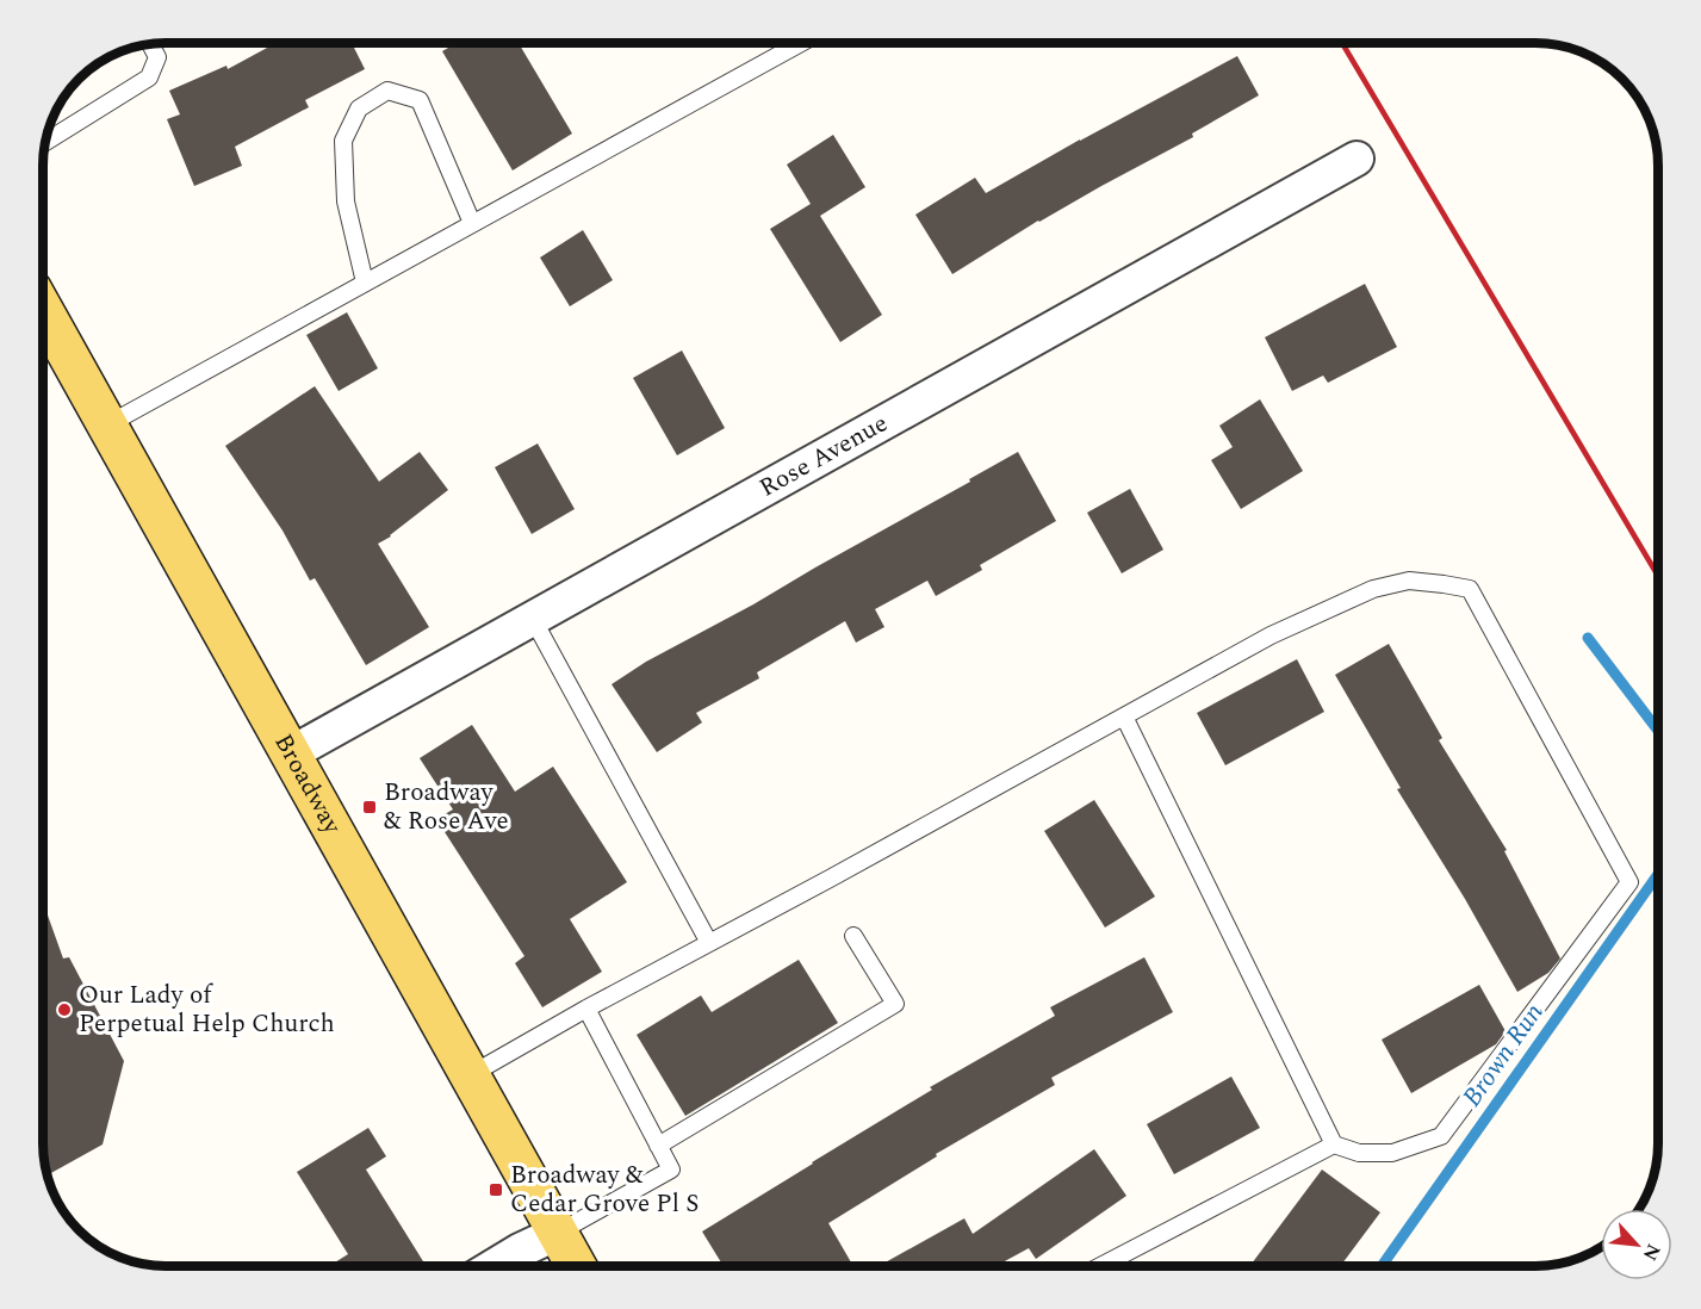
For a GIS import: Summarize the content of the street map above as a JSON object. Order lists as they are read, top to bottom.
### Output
{
  "streets": {
    "main road": ["Broadway"],
    "street": ["Rose Avenue"]
  },
  "crossings": [
    ["Rose Avenue", "Broadway"]
  ],
  "water": ["Brown Run"],
  "places": {
    "transit": ["Broadway & Rose Ave", "Broadway & Cedar Grove Pl S"],
    "other": ["Our Lady of Perpetual Help Church"]
  },
  "north": "bottom right"
}
